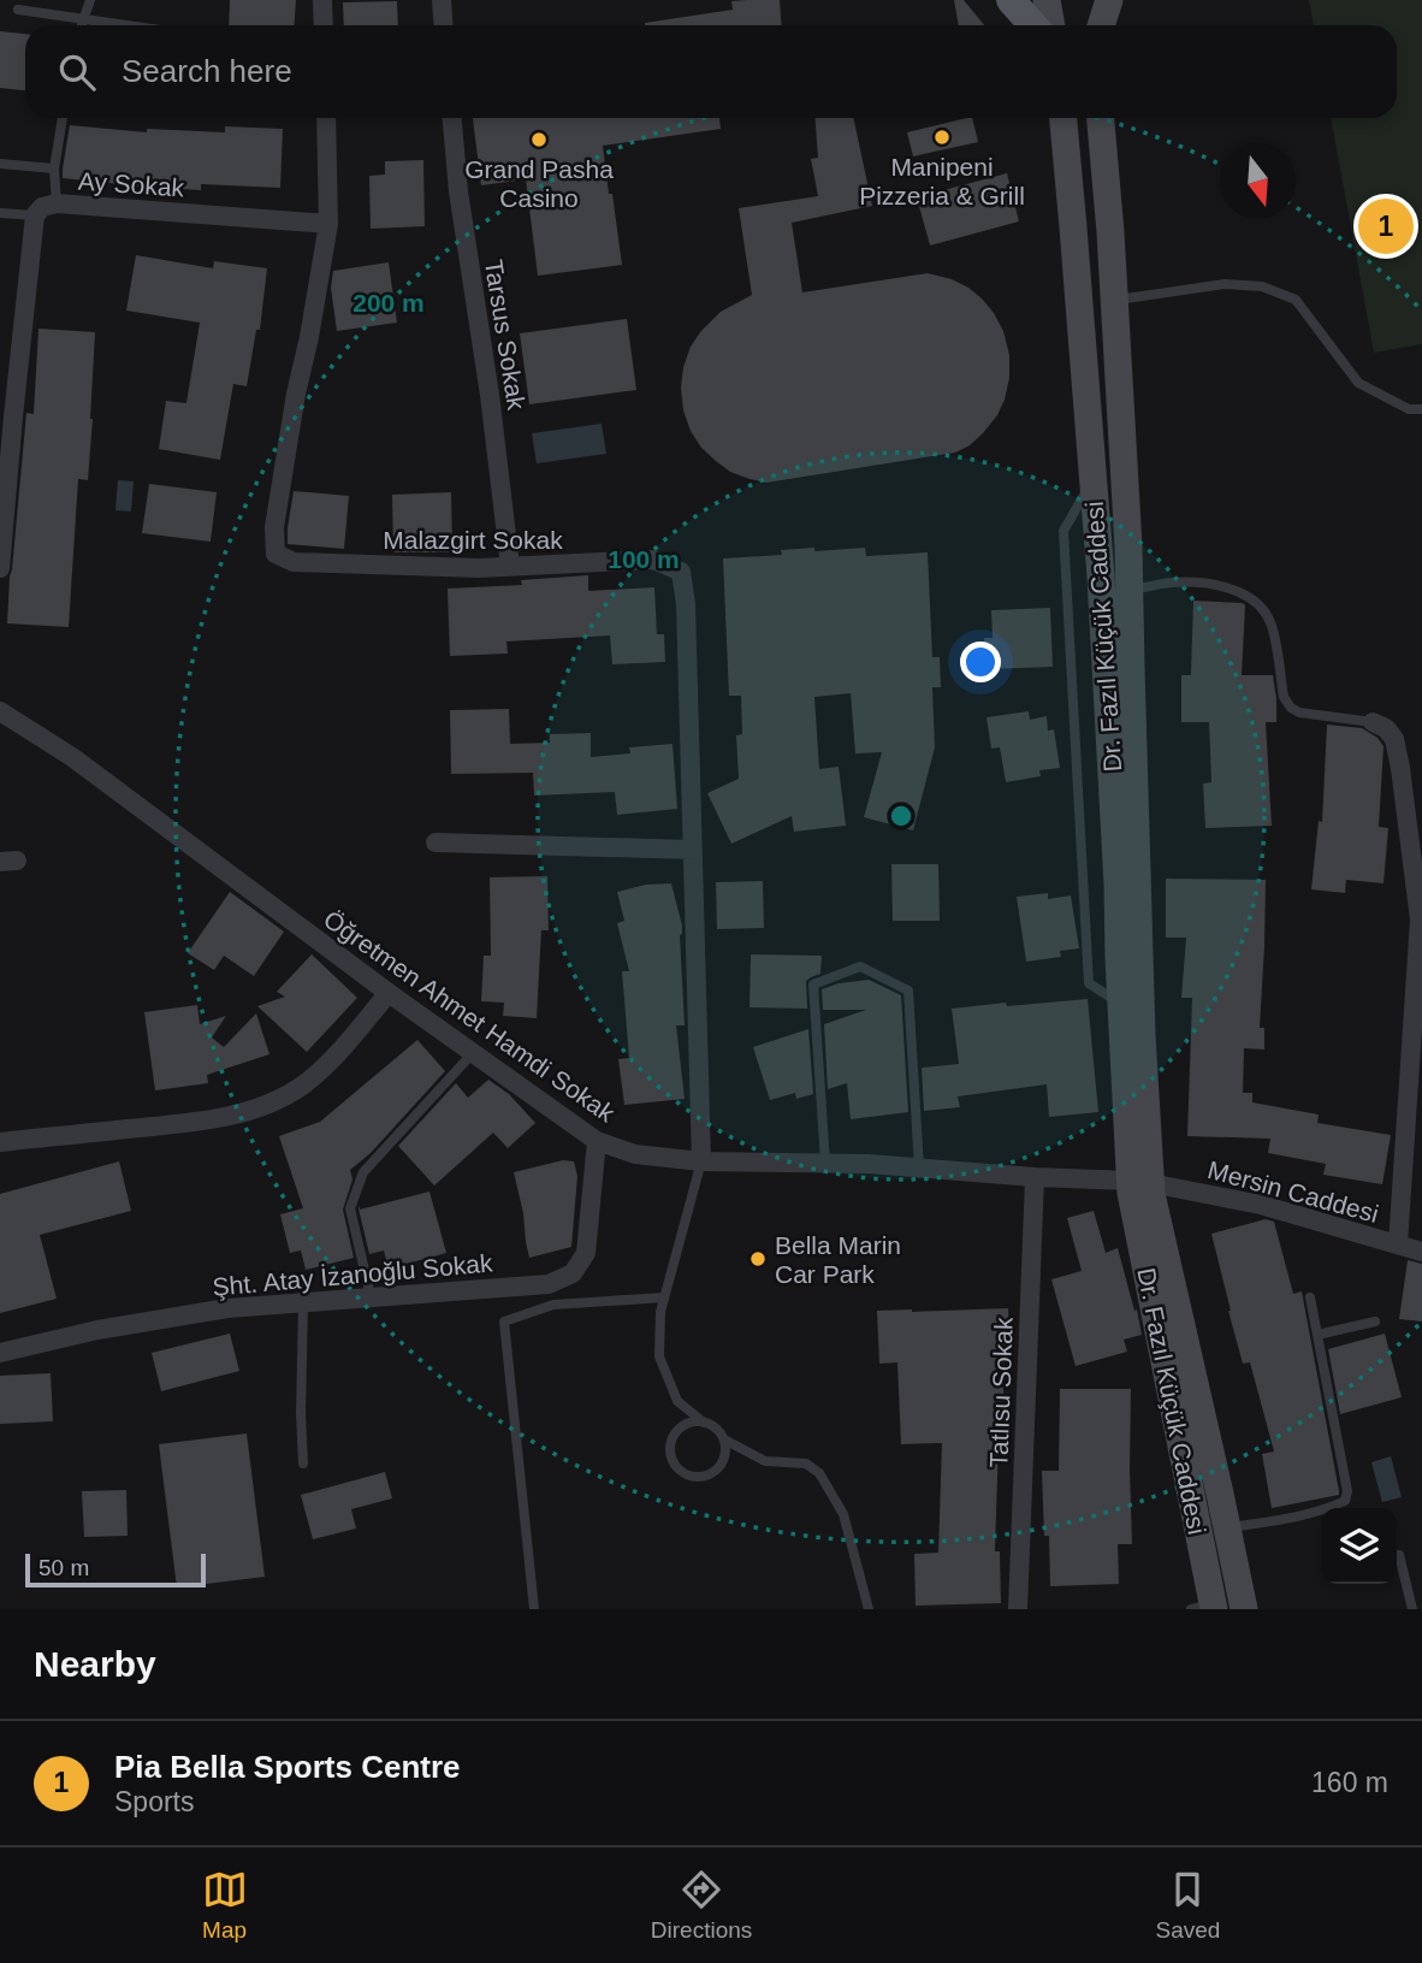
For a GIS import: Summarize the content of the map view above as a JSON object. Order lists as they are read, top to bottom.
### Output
{
  "streets": {
    "street": [
      "Ay Sokak",
      "Tarsus Sokak",
      "Malazgirt Sokak",
      "Dr. Fazıl Küçük Caddesi",
      "Öğretmen Ahmet Hamdi Sokak",
      "Mersin Caddesi",
      "Şht. Atay İzanoğlu Sokak",
      "Tatlısu Sokak"
    ]
  },
  "crossings": [
    ["Ay Sokak", "Malazgirt Sokak"],
    ["Tarsus Sokak", "Malazgirt Sokak"],
    ["Malazgirt Sokak", "Öğretmen Ahmet Hamdi Sokak"],
    ["Dr. Fazıl Küçük Caddesi", "Öğretmen Ahmet Hamdi Sokak"],
    ["Dr. Fazıl Küçük Caddesi", "Mersin Caddesi"],
    ["Öğretmen Ahmet Hamdi Sokak", "Mersin Caddesi"],
    ["Öğretmen Ahmet Hamdi Sokak", "Şht. Atay İzanoğlu Sokak"],
    ["Öğretmen Ahmet Hamdi Sokak", "Tatlısu Sokak"]
  ],
  "places": ["Manipeni Pizzeria & Grill", "Grand Pasha Casino", "Bella Marin Car Park"],
  "scale_bar": "50 m",
  "north": "bottom",
  "page": {
    "search": "Search here",
    "pins": "1",
    "scale": "50 m",
    "heading": "Nearby",
    "list": [
      {
        "mark": "1",
        "name": "Pia Bella Sports Centre",
        "note": "Sports",
        "value": "160 m"
      }
    ],
    "nav": ["Map", "Directions", "Saved"]
  },
  "rings": ["200 m", "100 m"]
}
